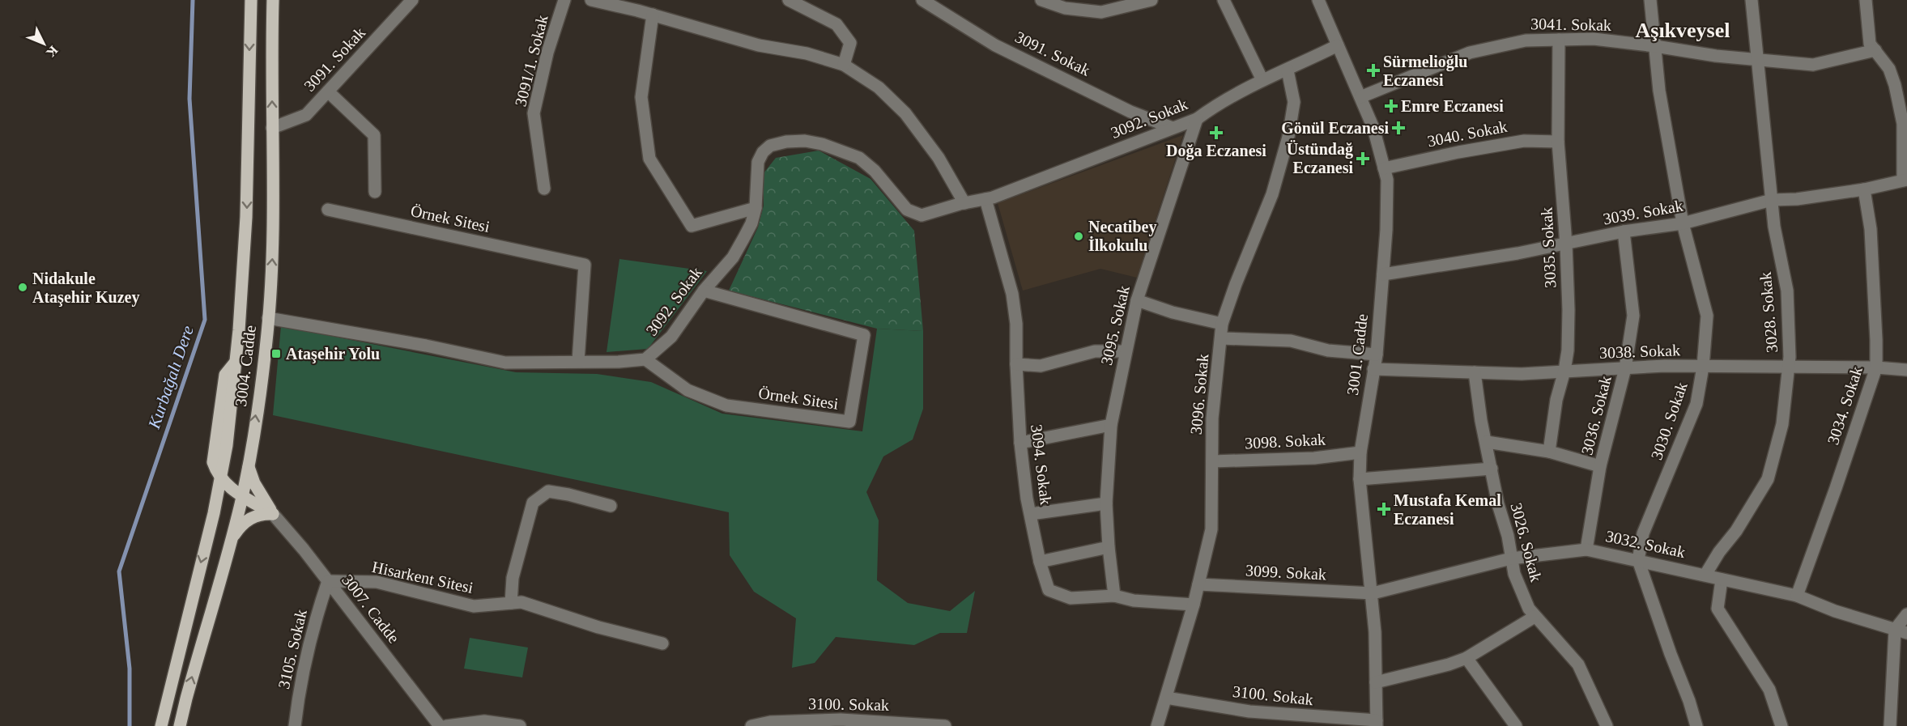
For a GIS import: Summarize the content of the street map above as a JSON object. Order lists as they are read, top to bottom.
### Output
{
  "streets": {
    "main road": ["3004. Cadde"],
    "street": [
      "3041. Sokak",
      "3091. Sokak",
      "3091/1. Sokak",
      "3092. Sokak",
      "3040. Sokak",
      "3039. Sokak",
      "Örnek Sitesi",
      "3035. Sokak",
      "3028. Sokak",
      "3095. Sokak",
      "3038. Sokak",
      "3001. Cadde",
      "3096. Sokak",
      "3034. Sokak",
      "3036. Sokak",
      "3030. Sokak",
      "3098. Sokak",
      "3094. Sokak",
      "3026. Sokak",
      "3032. Sokak",
      "3099. Sokak",
      "Hisarkent Sitesi",
      "3007. Cadde",
      "3105. Sokak",
      "3100. Sokak"
    ]
  },
  "crossings": [
    ["3041. Sokak", "3035. Sokak"],
    ["3041. Sokak", "3028. Sokak"],
    ["3041. Sokak", "3001. Cadde"],
    ["3041. Sokak", "3030. Sokak"],
    ["3091. Sokak", "3092. Sokak"],
    ["3091. Sokak", "3004. Cadde"],
    ["3092. Sokak", "Örnek Sitesi"],
    ["3092. Sokak", "3095. Sokak"],
    ["3092. Sokak", "3001. Cadde"],
    ["3092. Sokak", "3004. Cadde"],
    ["3092. Sokak", "3096. Sokak"],
    ["3092. Sokak", "3094. Sokak"],
    ["3040. Sokak", "3035. Sokak"],
    ["3040. Sokak", "3001. Cadde"],
    ["3039. Sokak", "3035. Sokak"],
    ["3039. Sokak", "3028. Sokak"],
    ["3039. Sokak", "3001. Cadde"],
    ["3039. Sokak", "3034. Sokak"],
    ["3039. Sokak", "3036. Sokak"],
    ["3039. Sokak", "3030. Sokak"],
    ["3035. Sokak", "3038. Sokak"],
    ["3028. Sokak", "3038. Sokak"],
    ["3028. Sokak", "3032. Sokak"],
    ["3095. Sokak", "3094. Sokak"],
    ["3038. Sokak", "3001. Cadde"],
    ["3038. Sokak", "3034. Sokak"],
    ["3038. Sokak", "3036. Sokak"],
    ["3038. Sokak", "3030. Sokak"],
    ["3038. Sokak", "3026. Sokak"],
    ["3001. Cadde", "3098. Sokak"],
    ["3001. Cadde", "3032. Sokak"],
    ["3001. Cadde", "3099. Sokak"],
    ["3001. Cadde", "3100. Sokak"],
    ["3096. Sokak", "3098. Sokak"],
    ["3096. Sokak", "3094. Sokak"],
    ["3096. Sokak", "3099. Sokak"],
    ["3096. Sokak", "3100. Sokak"],
    ["3034. Sokak", "3032. Sokak"],
    ["3036. Sokak", "3032. Sokak"],
    ["3030. Sokak", "3032. Sokak"],
    ["3026. Sokak", "3032. Sokak"],
    ["3032. Sokak", "3099. Sokak"],
    ["Hisarkent Sitesi", "3007. Cadde"],
    ["Hisarkent Sitesi", "3105. Sokak"],
    ["3007. Cadde", "3105. Sokak"]
  ],
  "districts": ["Aşıkveysel"],
  "water": ["Kurbağalı Dere"],
  "places": {
    "health": [
      "Sürmelioğlu Eczanesi",
      "Emre Eczanesi",
      "Gönül Eczanesi",
      "Doğa Eczanesi",
      "Üstündağ Eczanesi",
      "Mustafa Kemal Eczanesi"
    ],
    "other": ["Necatibey İlkokulu", "Nidakule Ataşehir Kuzey"],
    "transit": ["Ataşehir Yolu"]
  },
  "north": "bottom right"
}
